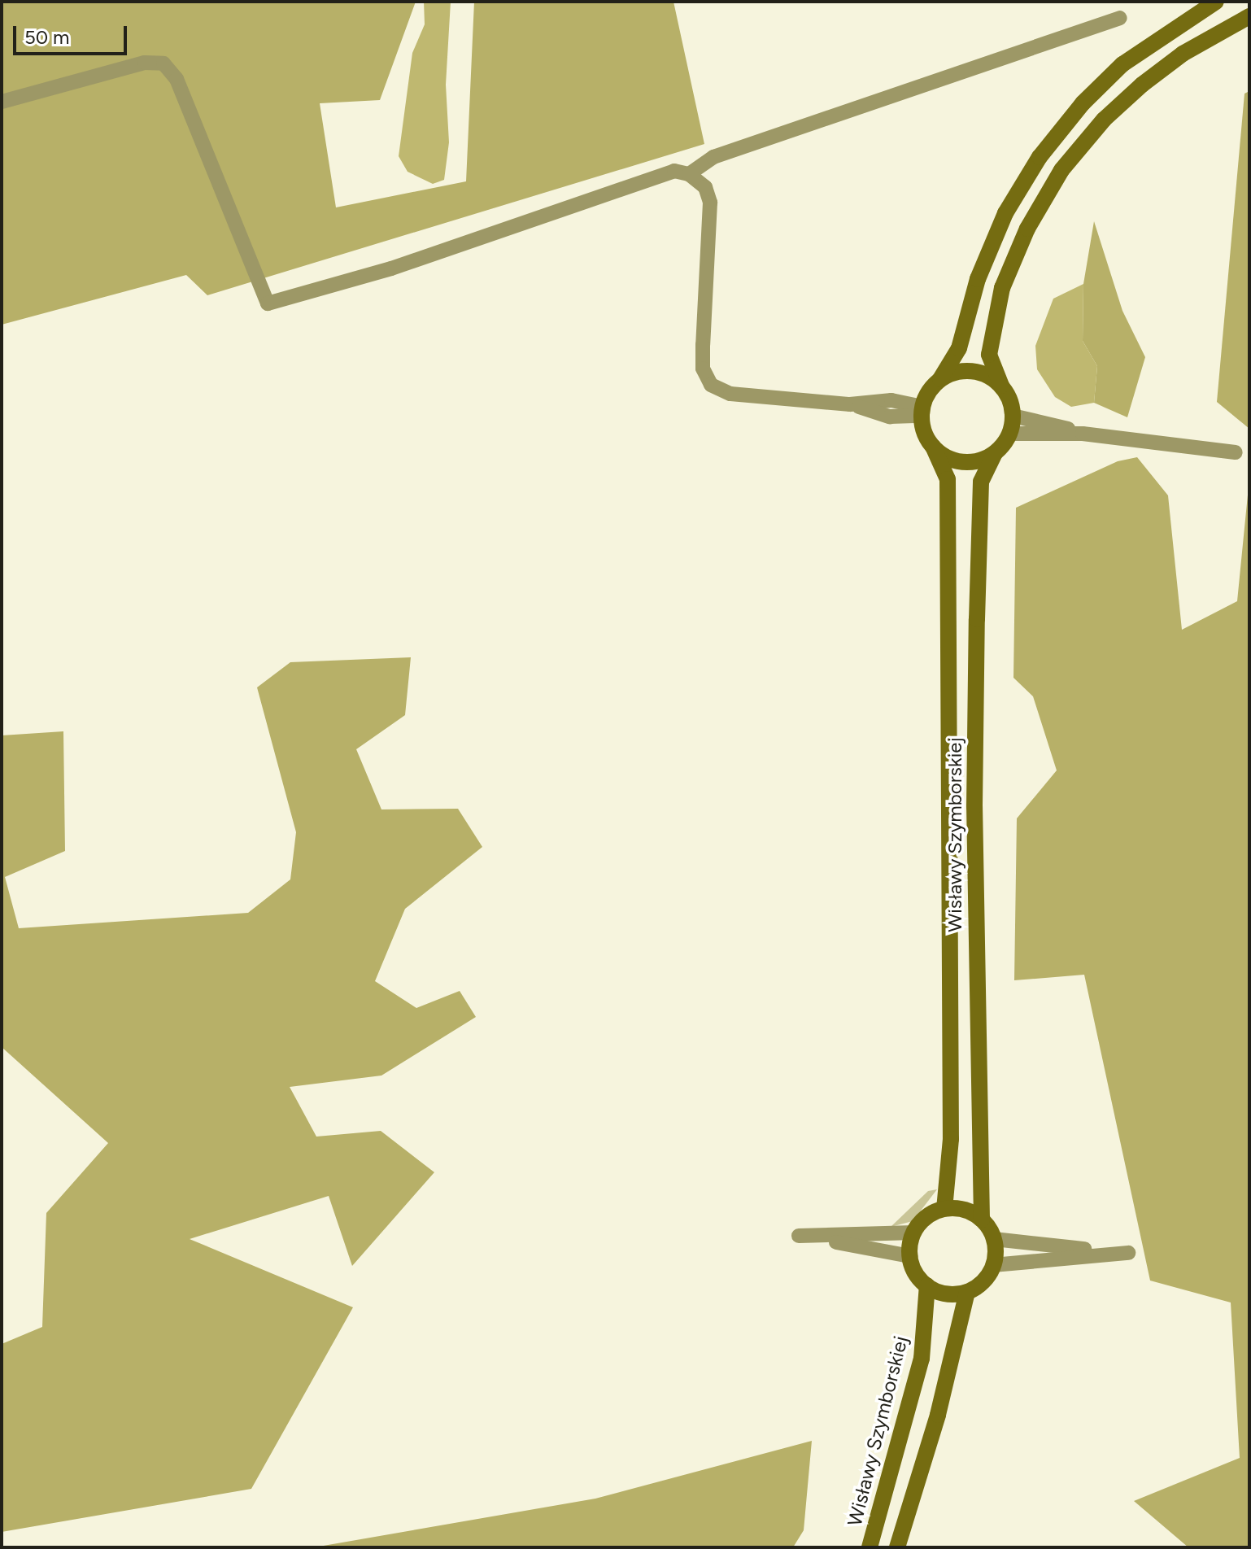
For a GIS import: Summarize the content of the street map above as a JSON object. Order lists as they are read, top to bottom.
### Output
{
  "streets": {
    "main road": ["Wisławy Szymborskiej"]
  },
  "scale_bar": "50 m"
}
